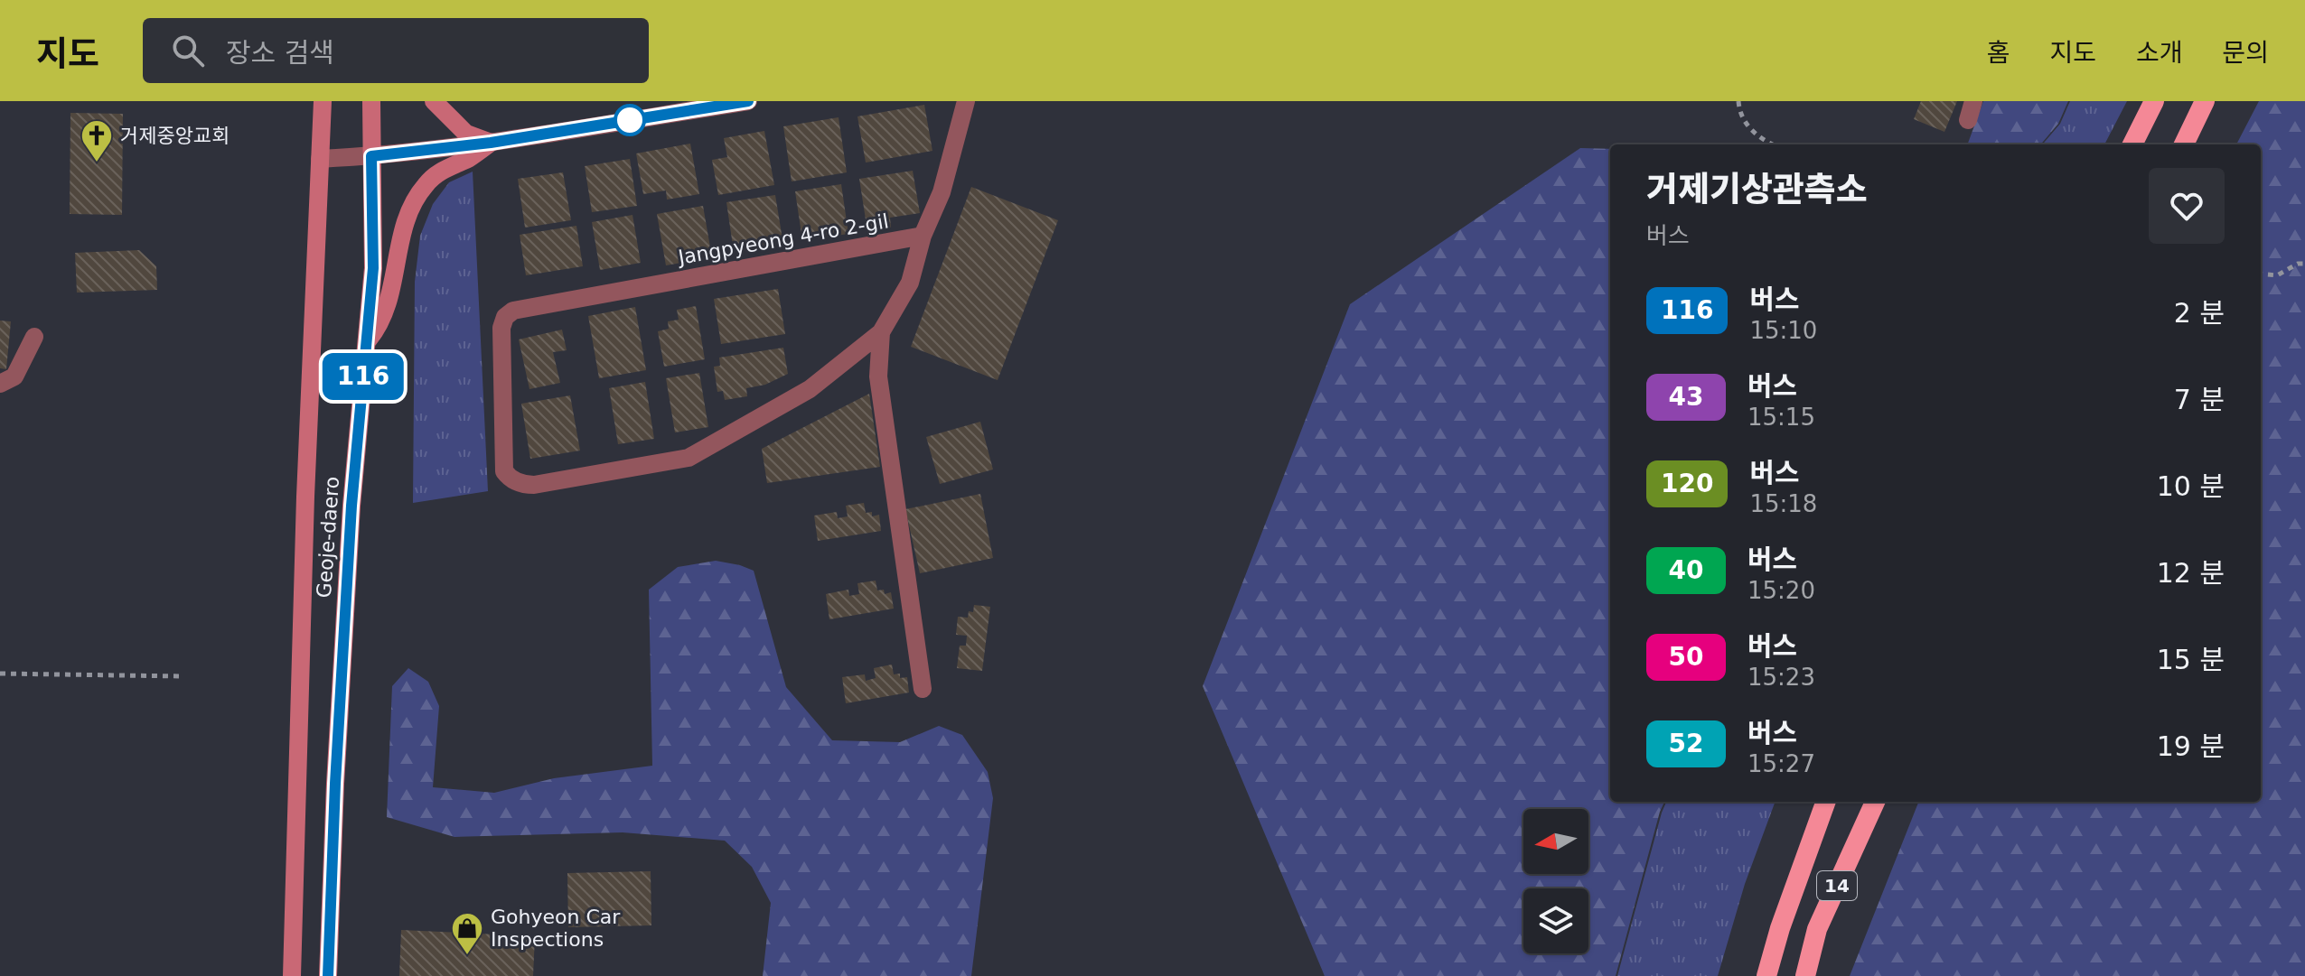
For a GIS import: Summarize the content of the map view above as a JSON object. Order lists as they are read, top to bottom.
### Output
{
  "streets": {
    "highway": ["14"],
    "main road": ["Geoje-daero"],
    "street": ["Jangpyeong 4-ro 2-gil"]
  },
  "places": {
    "church": ["거제중앙교회"],
    "shop": ["Gohyeon Car Inspections"]
  },
  "lines": ["bus line 116"],
  "north": "left",
  "page": {
    "header": "지도",
    "search": "장소 검색",
    "nav": [
      "홈",
      "지도",
      "소개",
      "문의"
    ],
    "on_map": "116",
    "heading": ["거제기상관측소", "버스"],
    "list": [
      {
        "mark": "116",
        "name": "버스",
        "note": "15:10",
        "value": "2 분"
      },
      {
        "mark": "43",
        "name": "버스",
        "note": "15:15",
        "value": "7 분"
      },
      {
        "mark": "120",
        "name": "버스",
        "note": "15:18",
        "value": "10 분"
      },
      {
        "mark": "40",
        "name": "버스",
        "note": "15:20",
        "value": "12 분"
      },
      {
        "mark": "50",
        "name": "버스",
        "note": "15:23",
        "value": "15 분"
      },
      {
        "mark": "52",
        "name": "버스",
        "note": "15:27",
        "value": "19 분"
      }
    ]
  }
}
